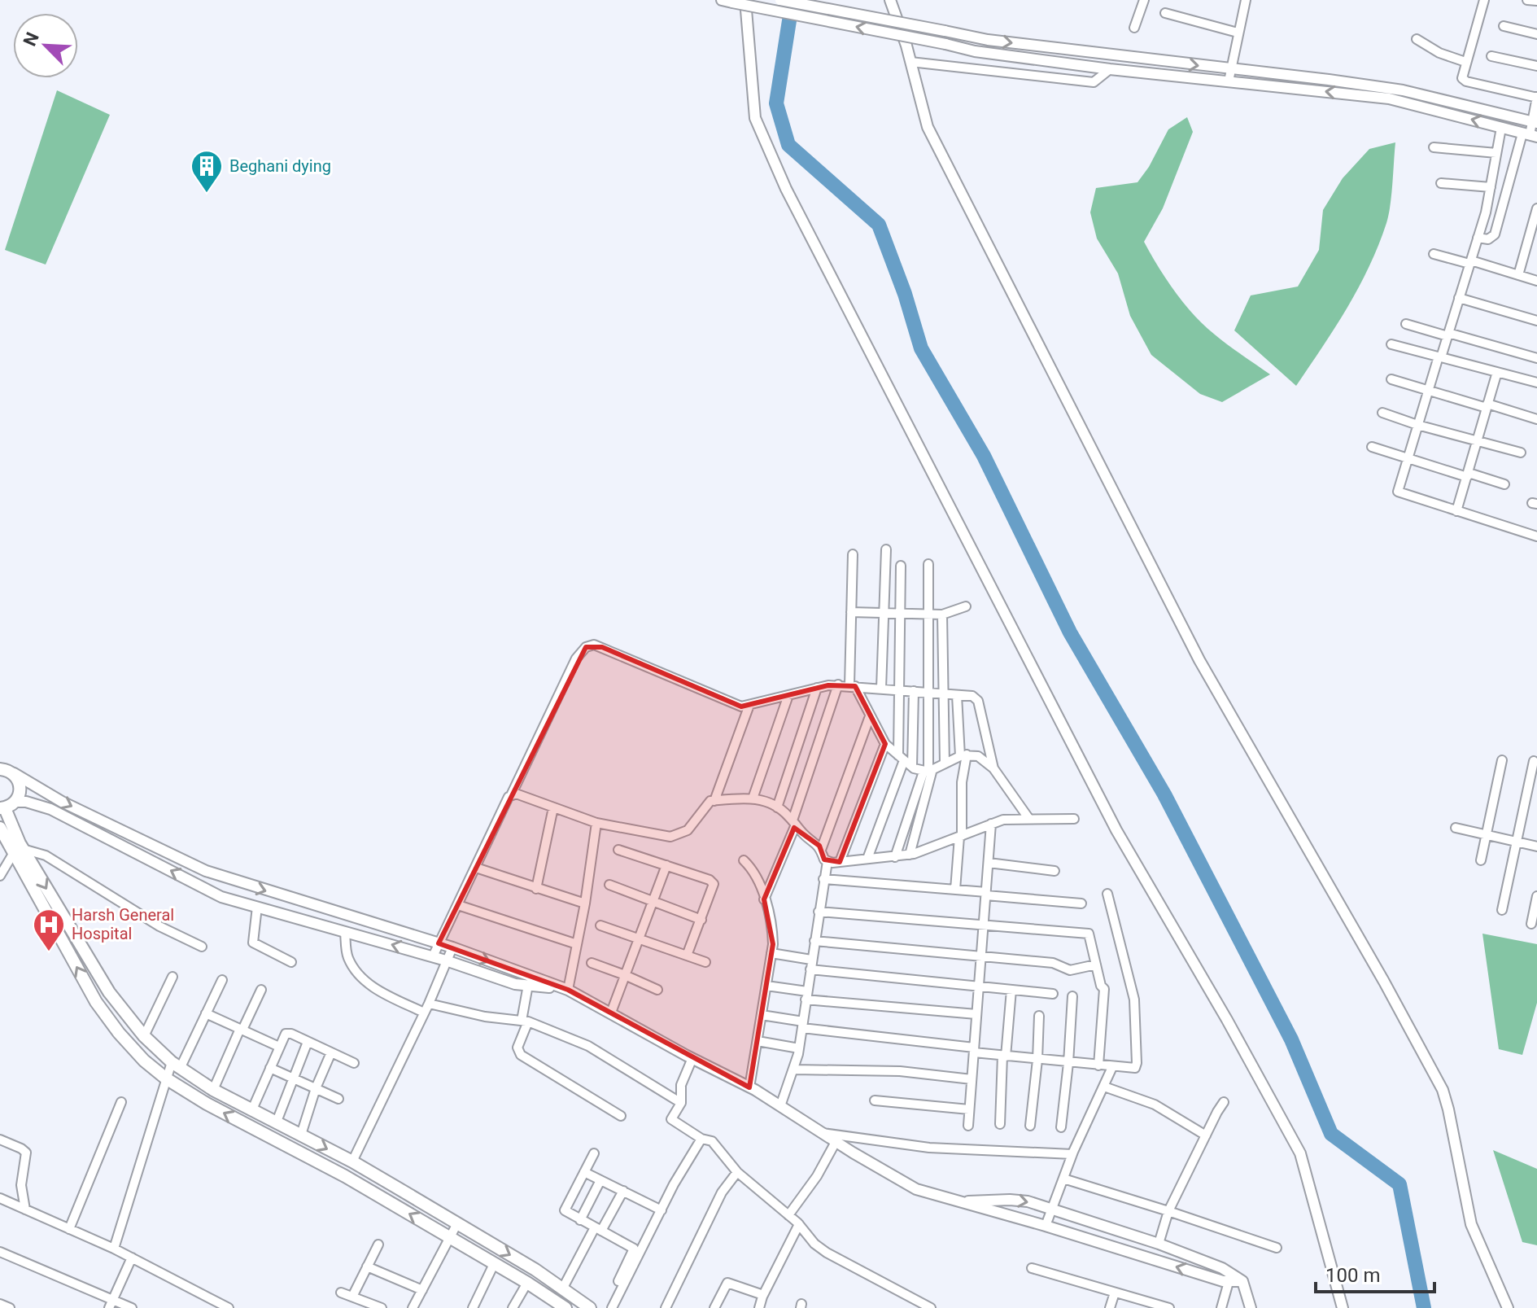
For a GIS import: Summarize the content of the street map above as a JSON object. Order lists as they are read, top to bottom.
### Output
{
  "places": {
    "building": ["Beghani dying"],
    "hospital": ["Harsh General Hospital"]
  },
  "scale_bar": "100 m",
  "north": "top left"
}
